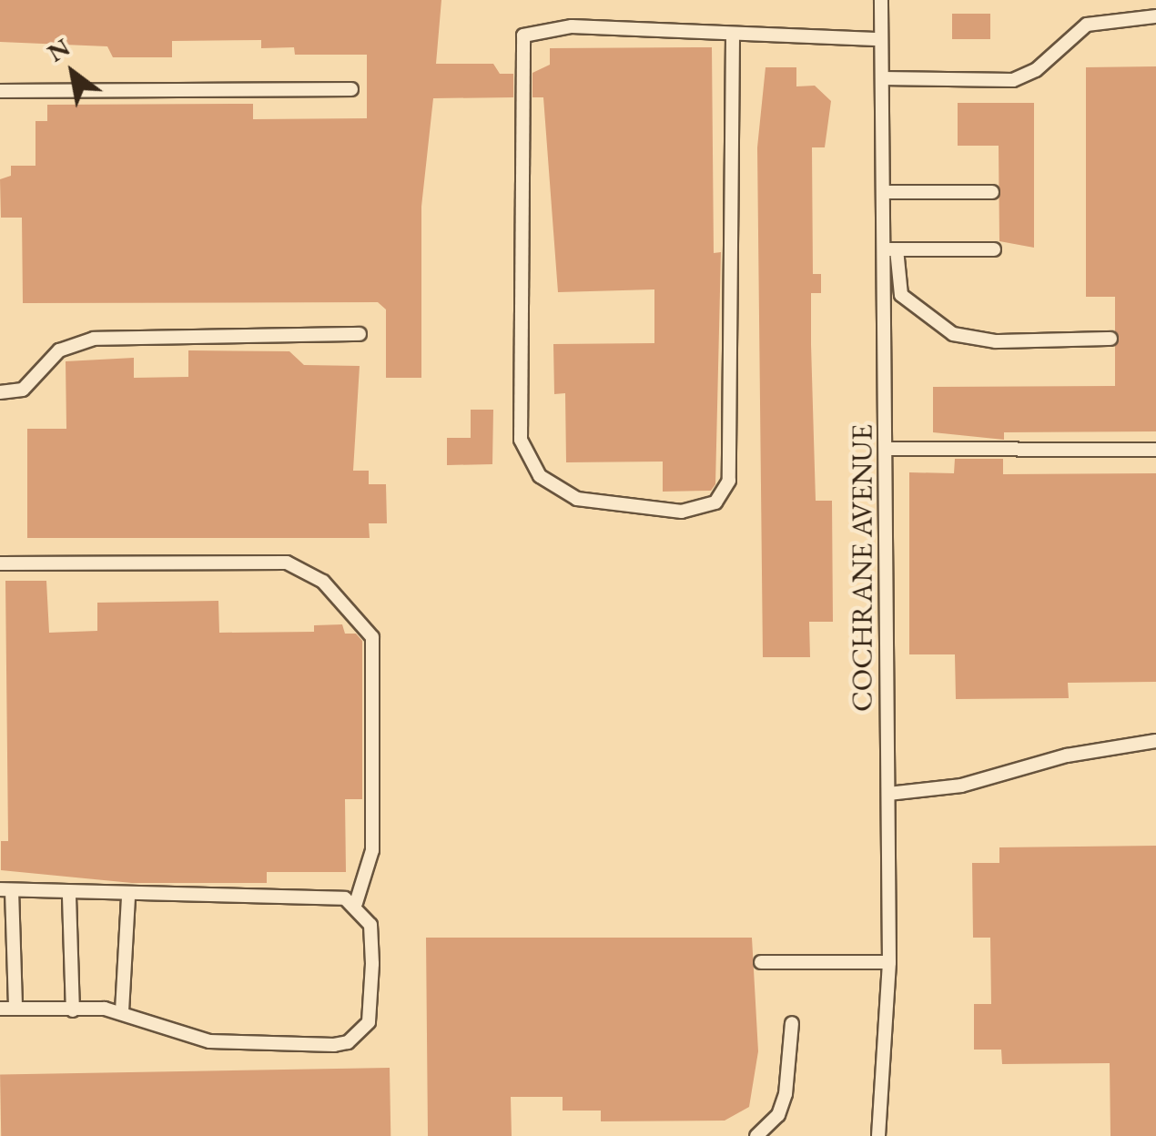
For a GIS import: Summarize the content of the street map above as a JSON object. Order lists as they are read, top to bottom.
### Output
{
  "streets": {
    "lane": ["COCHRANE AVENUE"]
  },
  "north": "top left"
}
